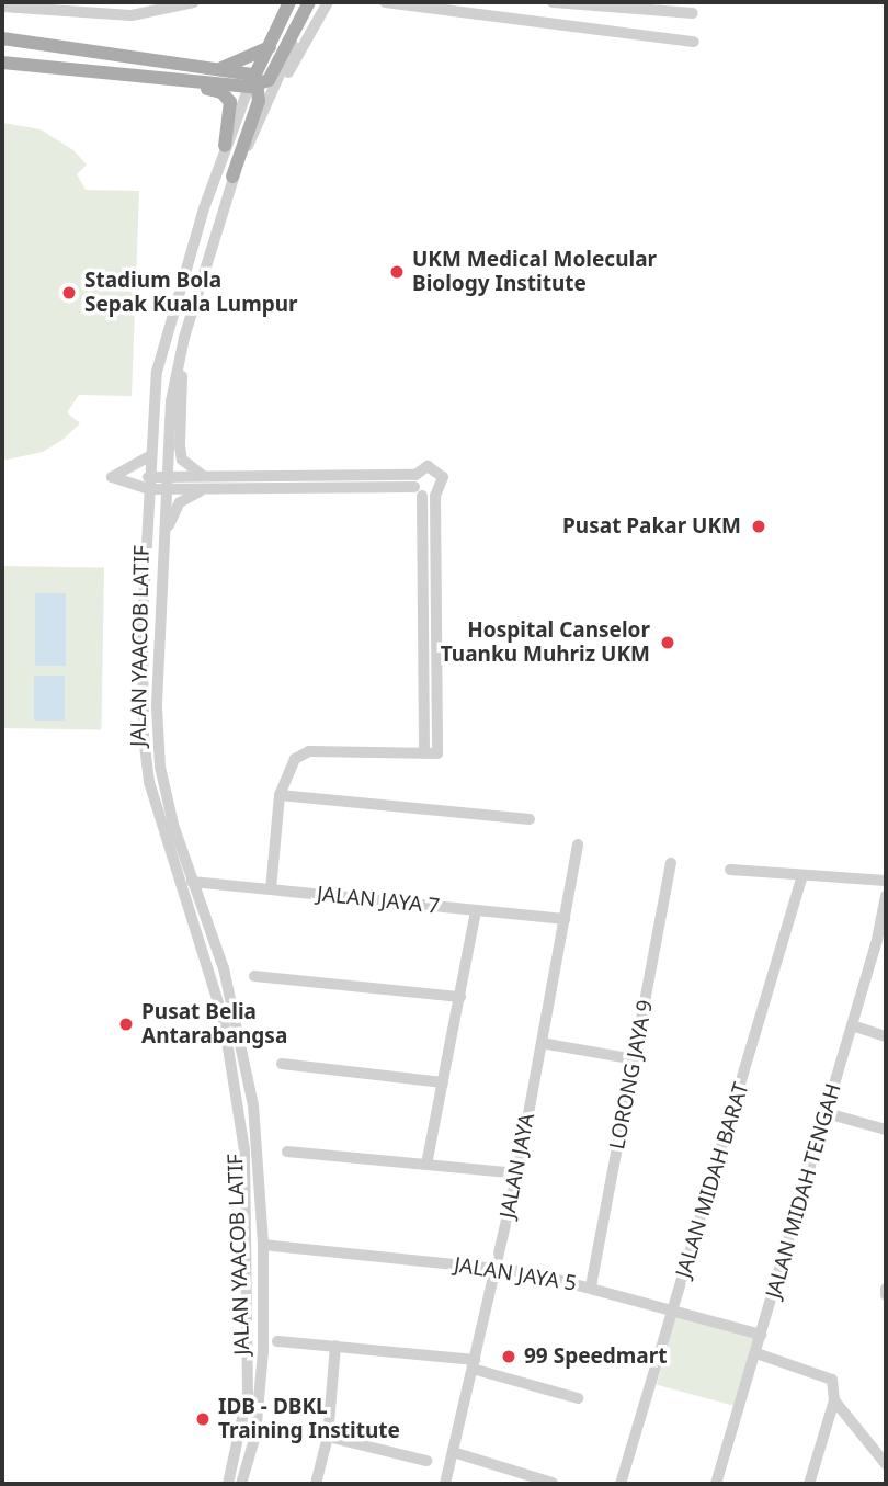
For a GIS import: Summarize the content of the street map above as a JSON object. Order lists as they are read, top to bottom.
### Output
{
  "streets": {
    "main road": ["JALAN YAACOB LATIF"],
    "street": [
      "JALAN JAYA 7",
      "LORONG JAYA 9",
      "JALAN JAYA",
      "JALAN MIDAH BARAT",
      "JALAN MIDAH TENGAH",
      "JALAN JAYA 5"
    ]
  },
  "crossings": [
    ["JALAN YAACOB LATIF", "JALAN JAYA 7"],
    ["JALAN YAACOB LATIF", "JALAN JAYA 5"],
    ["JALAN JAYA 7", "JALAN JAYA"],
    ["LORONG JAYA 9", "JALAN JAYA 5"],
    ["JALAN JAYA", "JALAN JAYA 5"],
    ["JALAN MIDAH BARAT", "JALAN JAYA 5"],
    ["JALAN MIDAH TENGAH", "JALAN JAYA 5"]
  ],
  "places": [
    "UKM Medical Molecular Biology Institute",
    "Stadium Bola Sepak Kuala Lumpur",
    "Pusat Pakar UKM",
    "Hospital Canselor Tuanku Muhriz UKM",
    "Pusat Belia Antarabangsa",
    "99 Speedmart",
    "IDB - DBKL Training Institute"
  ]
}
